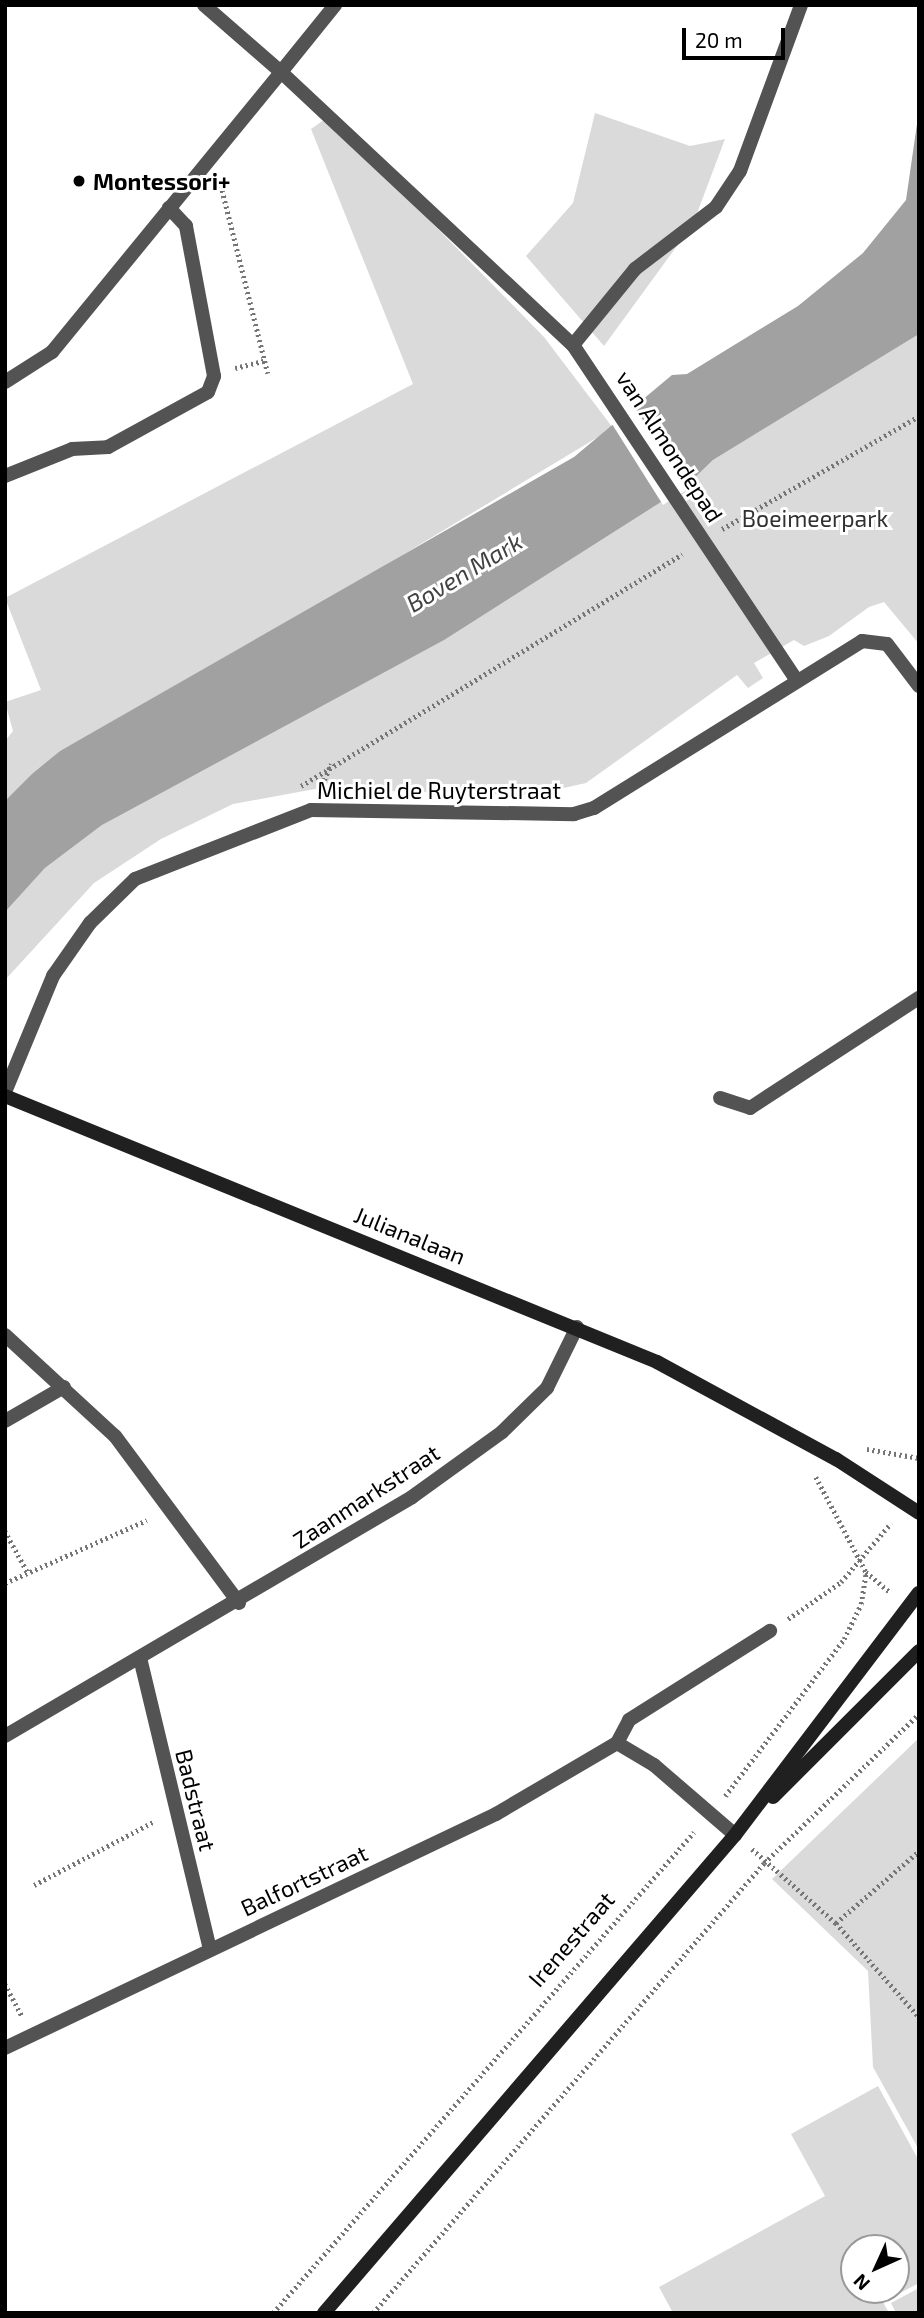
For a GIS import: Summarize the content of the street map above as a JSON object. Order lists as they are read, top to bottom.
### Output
{
  "streets": {
    "main road": ["Julianalaan"],
    "street": [
      "van Almondepad",
      "Michiel de Ruyterstraat",
      "Zaanmarkstraat",
      "Badstraat",
      "Balfortstraat"
    ],
    "path": ["Irenestraat"]
  },
  "crossings": [
    ["van Almondepad", "Michiel de Ruyterstraat"],
    ["Michiel de Ruyterstraat", "Julianalaan"],
    ["Julianalaan", "Zaanmarkstraat"],
    ["Zaanmarkstraat", "Badstraat"],
    ["Badstraat", "Balfortstraat"]
  ],
  "water": ["Boven Mark"],
  "parks": ["Boeimeerpark"],
  "places": ["Montessori+"],
  "scale_bar": "20 m",
  "north": "bottom left"
}
